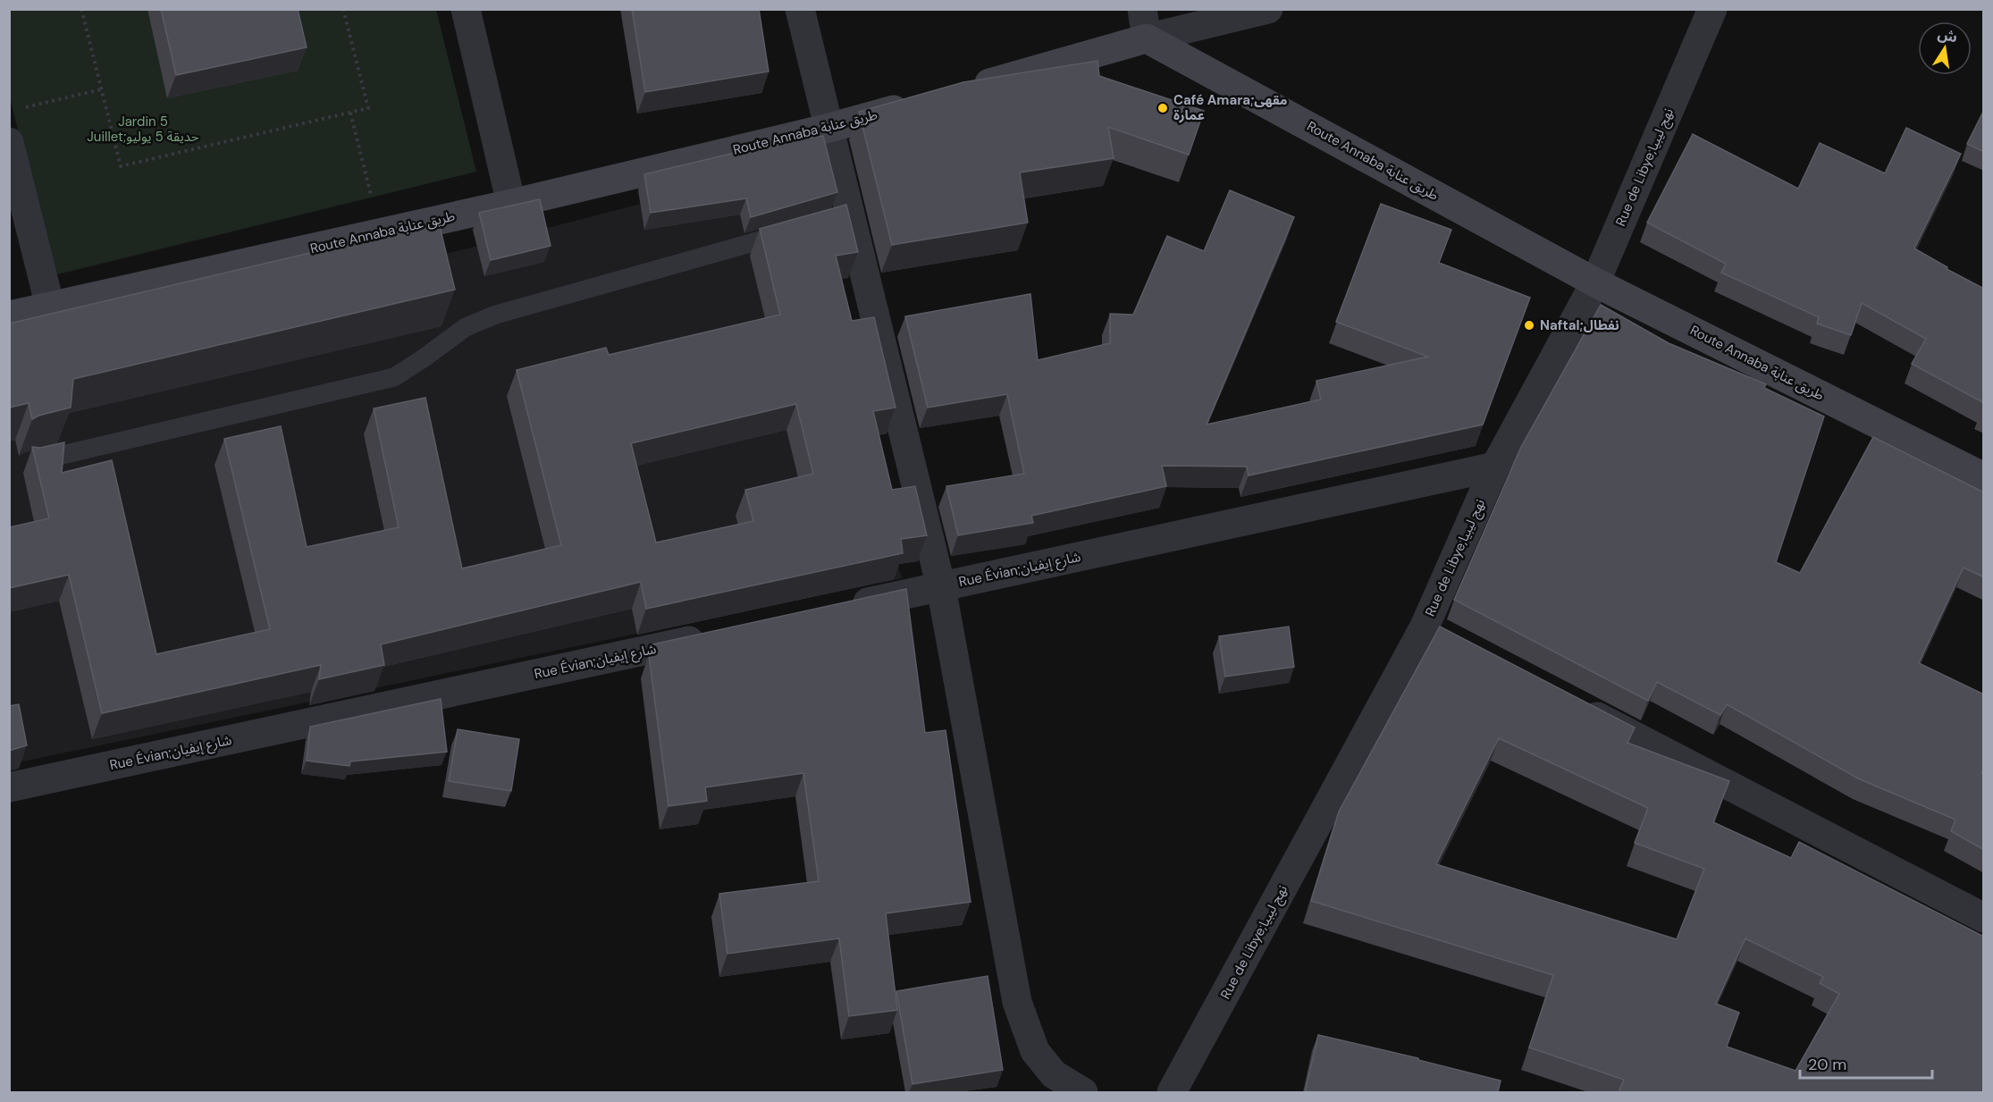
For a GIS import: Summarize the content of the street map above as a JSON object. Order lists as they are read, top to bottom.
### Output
{
  "streets": {
    "main road": ["Route Annaba طريق عنابة"],
    "street": ["Rue de Libye;نهج ليبيا", "Rue Évian;شارع إيفيان"]
  },
  "crossings": [
    ["Route Annaba طريق عنابة", "Rue de Libye;نهج ليبيا"],
    ["Rue de Libye;نهج ليبيا", "Rue Évian;شارع إيفيان"]
  ],
  "parks": ["Jardin 5 Juillet;حديقة 5 يوليو"],
  "places": ["Café Amara;مقهى عمارة", "Naftal;نفطال"],
  "scale_bar": "20 m",
  "north": "top"
}
